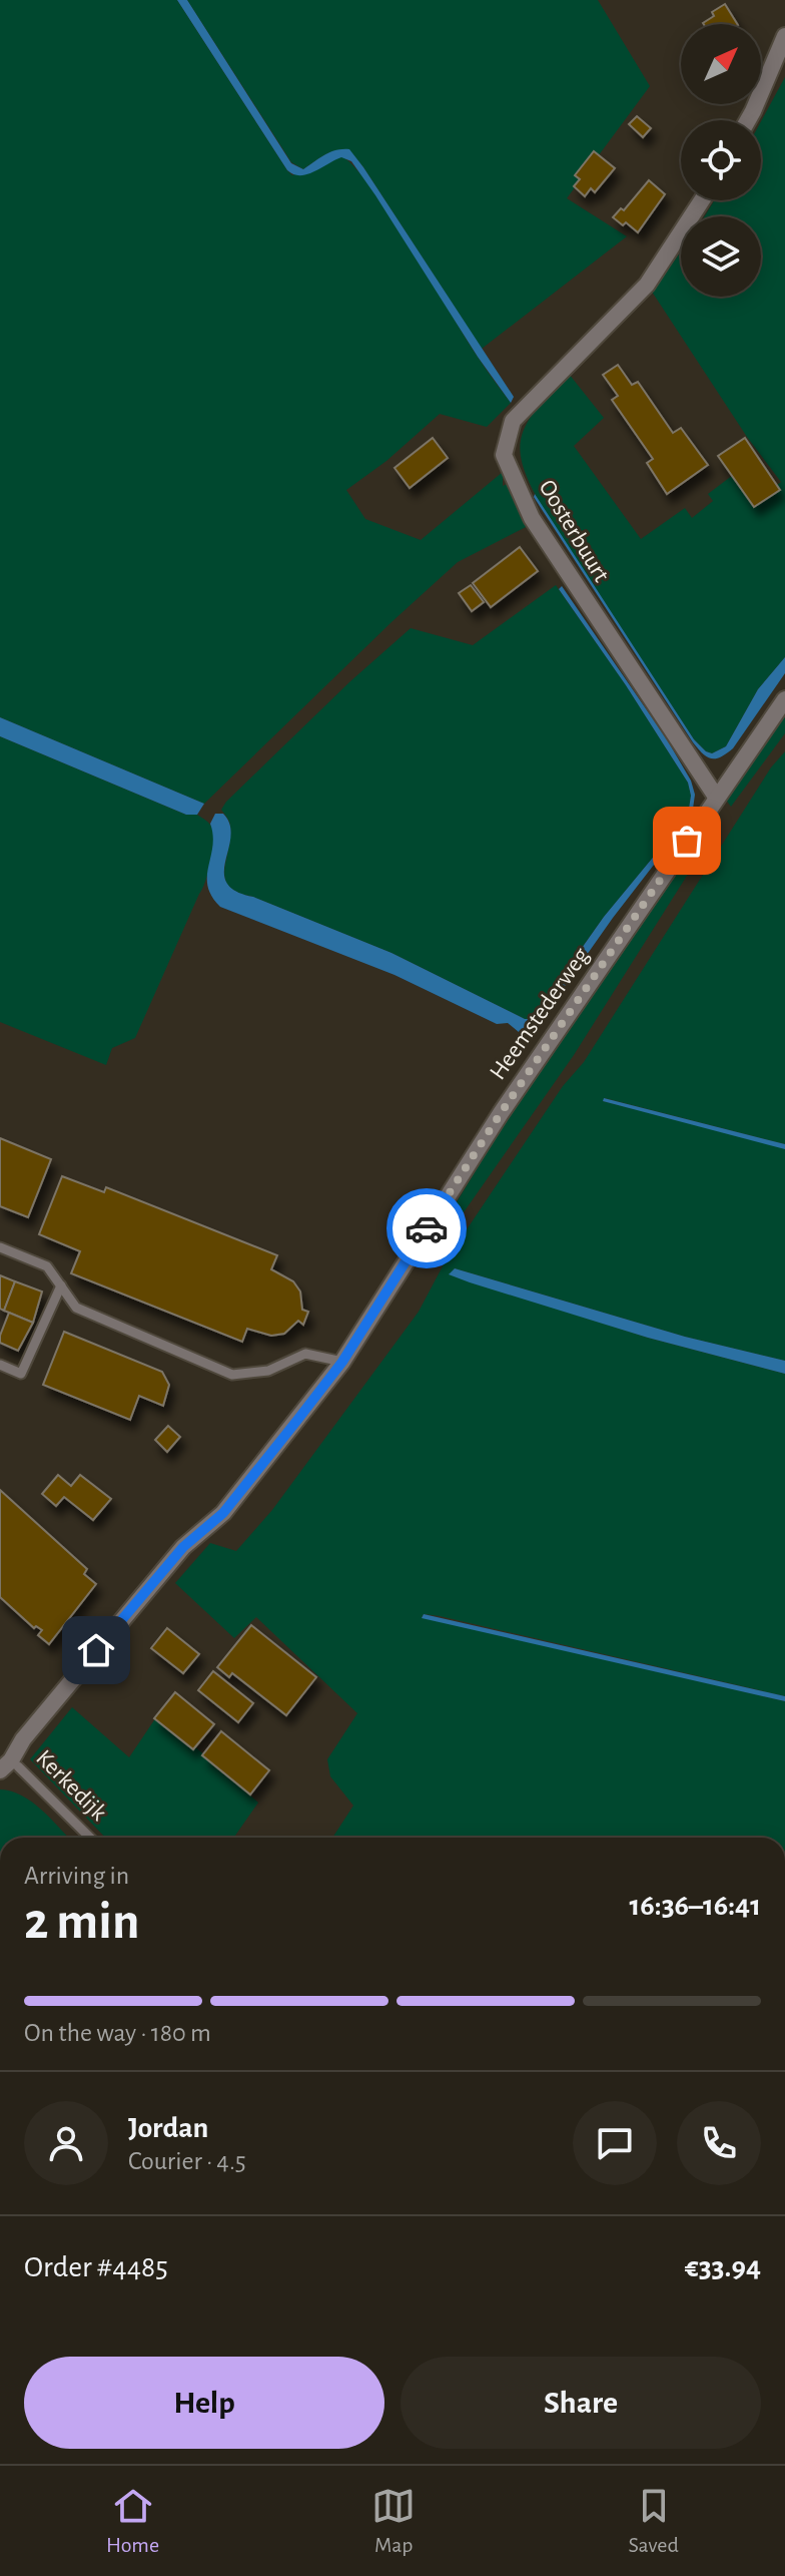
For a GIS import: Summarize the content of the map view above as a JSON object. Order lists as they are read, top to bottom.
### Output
{
  "streets": {
    "street": ["Oosterbuurt", "Heemstederweg"],
    "lane": ["Kerkedijk"]
  },
  "crossings": [
    ["Oosterbuurt", "Heemstederweg"],
    ["Heemstederweg", "Kerkedijk"]
  ],
  "north": "top right",
  "page": {
    "heading": ["2 min", "Arriving in", "16:36–16:41"],
    "panel": [
      "Jordan",
      "Courier · 4.5",
      "Order #4485",
      "€33.94"
    ],
    "bar": "On the way · 180 m",
    "buttons": ["Help", "Share"],
    "tabs": ["Home", "Map", "Saved"]
  }
}
